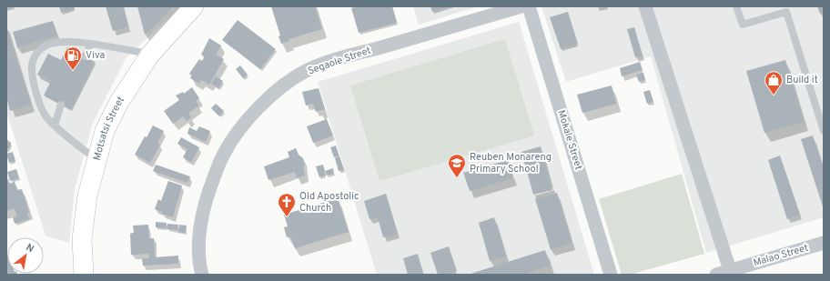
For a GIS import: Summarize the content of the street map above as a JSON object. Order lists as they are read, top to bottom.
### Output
{
  "streets": {
    "street": [
      "Segaole Street",
      "Motsatsi Street",
      "Mokale Street",
      "Malao Street"
    ]
  },
  "places": {
    "fuel station": ["Viva"],
    "shop": ["Build it"],
    "school or university": ["Reuben Monareng Primary School"],
    "church": ["Old Apostolic Church"]
  },
  "north": "top right"
}
